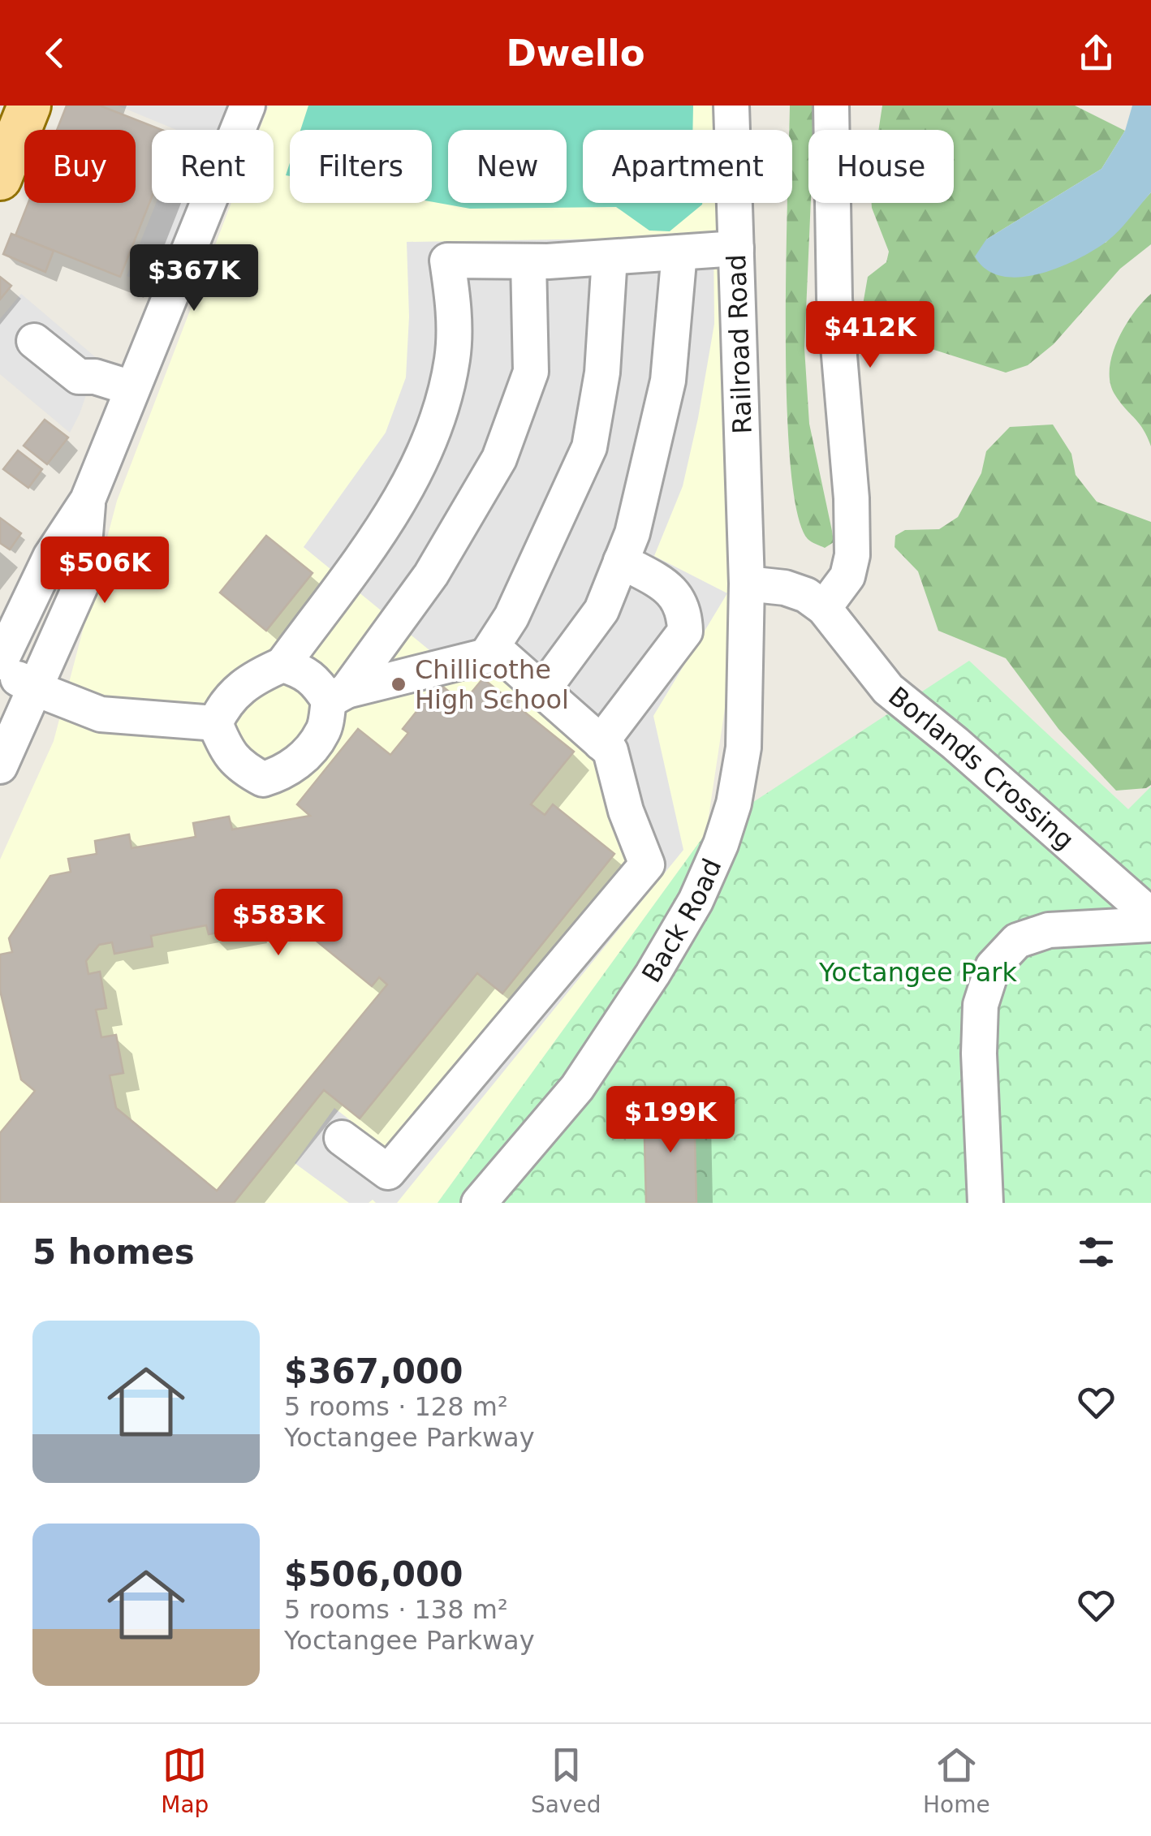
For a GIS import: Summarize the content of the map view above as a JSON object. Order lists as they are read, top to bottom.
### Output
{
  "streets": {
    "street": ["Railroad Road", "Borlands Crossing", "Back Road"]
  },
  "crossings": [
    ["Railroad Road", "Borlands Crossing"],
    ["Railroad Road", "Back Road"],
    ["Borlands Crossing", "Back Road"]
  ],
  "parks": ["Yoctangee Park"],
  "places": ["Chillicothe High School"],
  "page": {
    "header": "Dwello",
    "chip": [
      "Buy",
      "Rent",
      "Filters",
      "New",
      "Apartment",
      "House"
    ],
    "price": [
      "$367K",
      "$412K",
      "$506K",
      "$583K",
      "$199K"
    ],
    "heading": "5 homes",
    "list": [
      {
        "name": "$367,000",
        "note": "5 rooms · 128 m² · Yoctangee Parkway"
      },
      {
        "name": "$506,000",
        "note": "5 rooms · 138 m² · Yoctangee Parkway"
      }
    ],
    "tabs": ["Map", "Saved", "Home"]
  }
}
